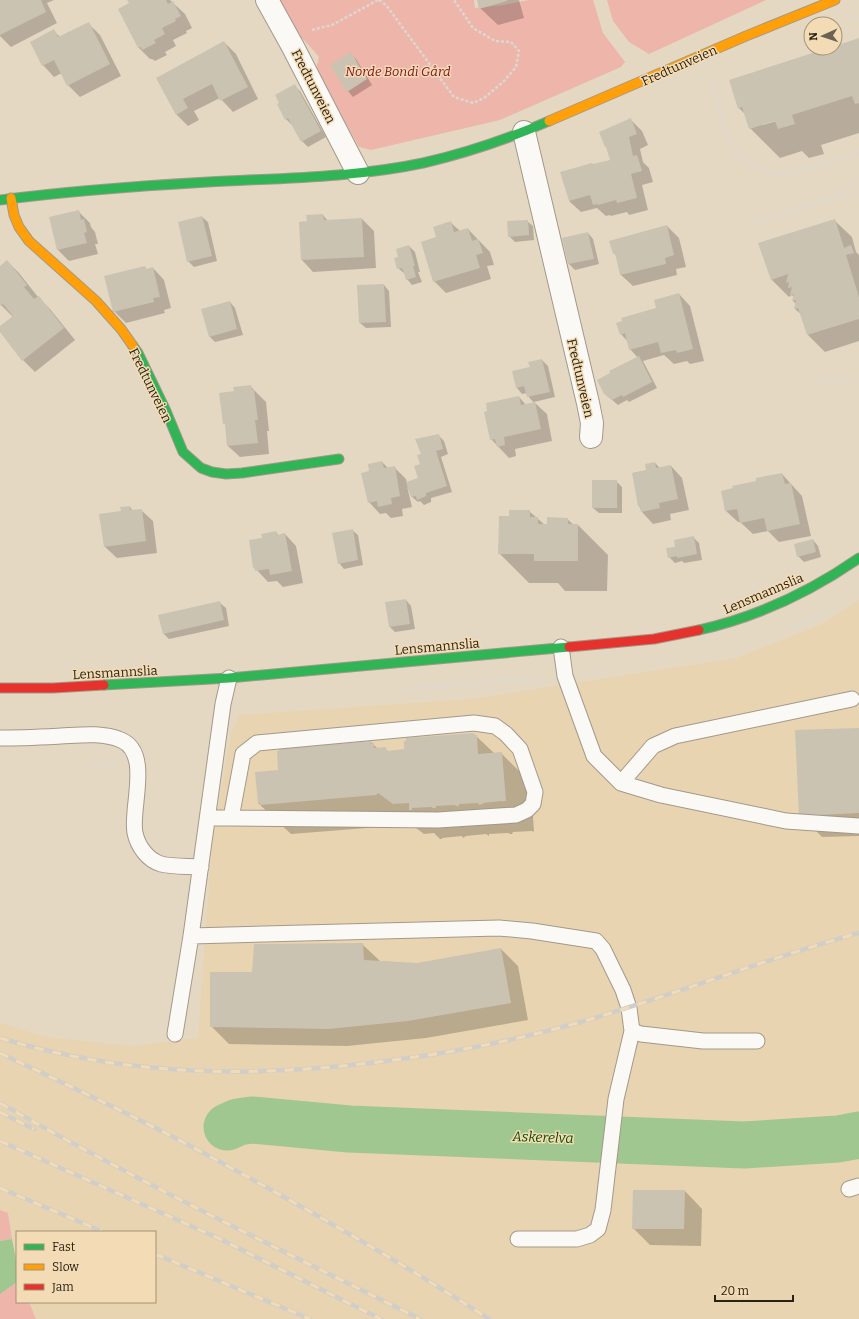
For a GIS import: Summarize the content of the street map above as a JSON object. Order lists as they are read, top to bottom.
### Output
{
  "streets": {
    "street": ["Fredtunveien", "Lensmannslia"]
  },
  "water": ["Askerelva"],
  "parks": ["Norde Bondi Gård"],
  "legend": ["Fast", "Slow", "Jam"],
  "scale_bar": "20 m",
  "north": "left"
}
